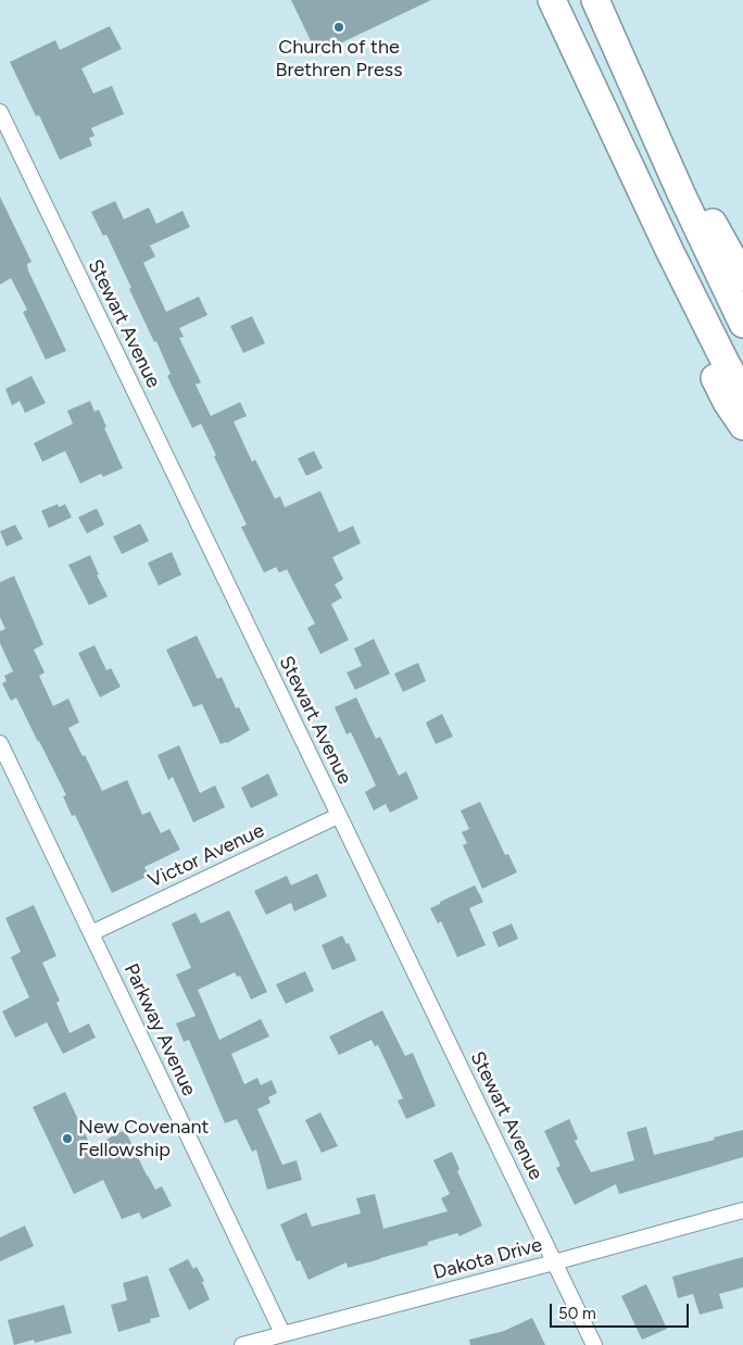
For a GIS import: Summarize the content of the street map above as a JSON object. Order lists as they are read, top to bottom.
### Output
{
  "streets": {
    "street": [
      "Stewart Avenue",
      "Victor Avenue",
      "Parkway Avenue",
      "Dakota Drive"
    ]
  },
  "crossings": [
    ["Stewart Avenue", "Victor Avenue"],
    ["Stewart Avenue", "Dakota Drive"],
    ["Victor Avenue", "Parkway Avenue"],
    ["Parkway Avenue", "Dakota Drive"]
  ],
  "places": ["Church of the Brethren Press", "New Covenant Fellowship"],
  "scale_bar": "50 m"
}
